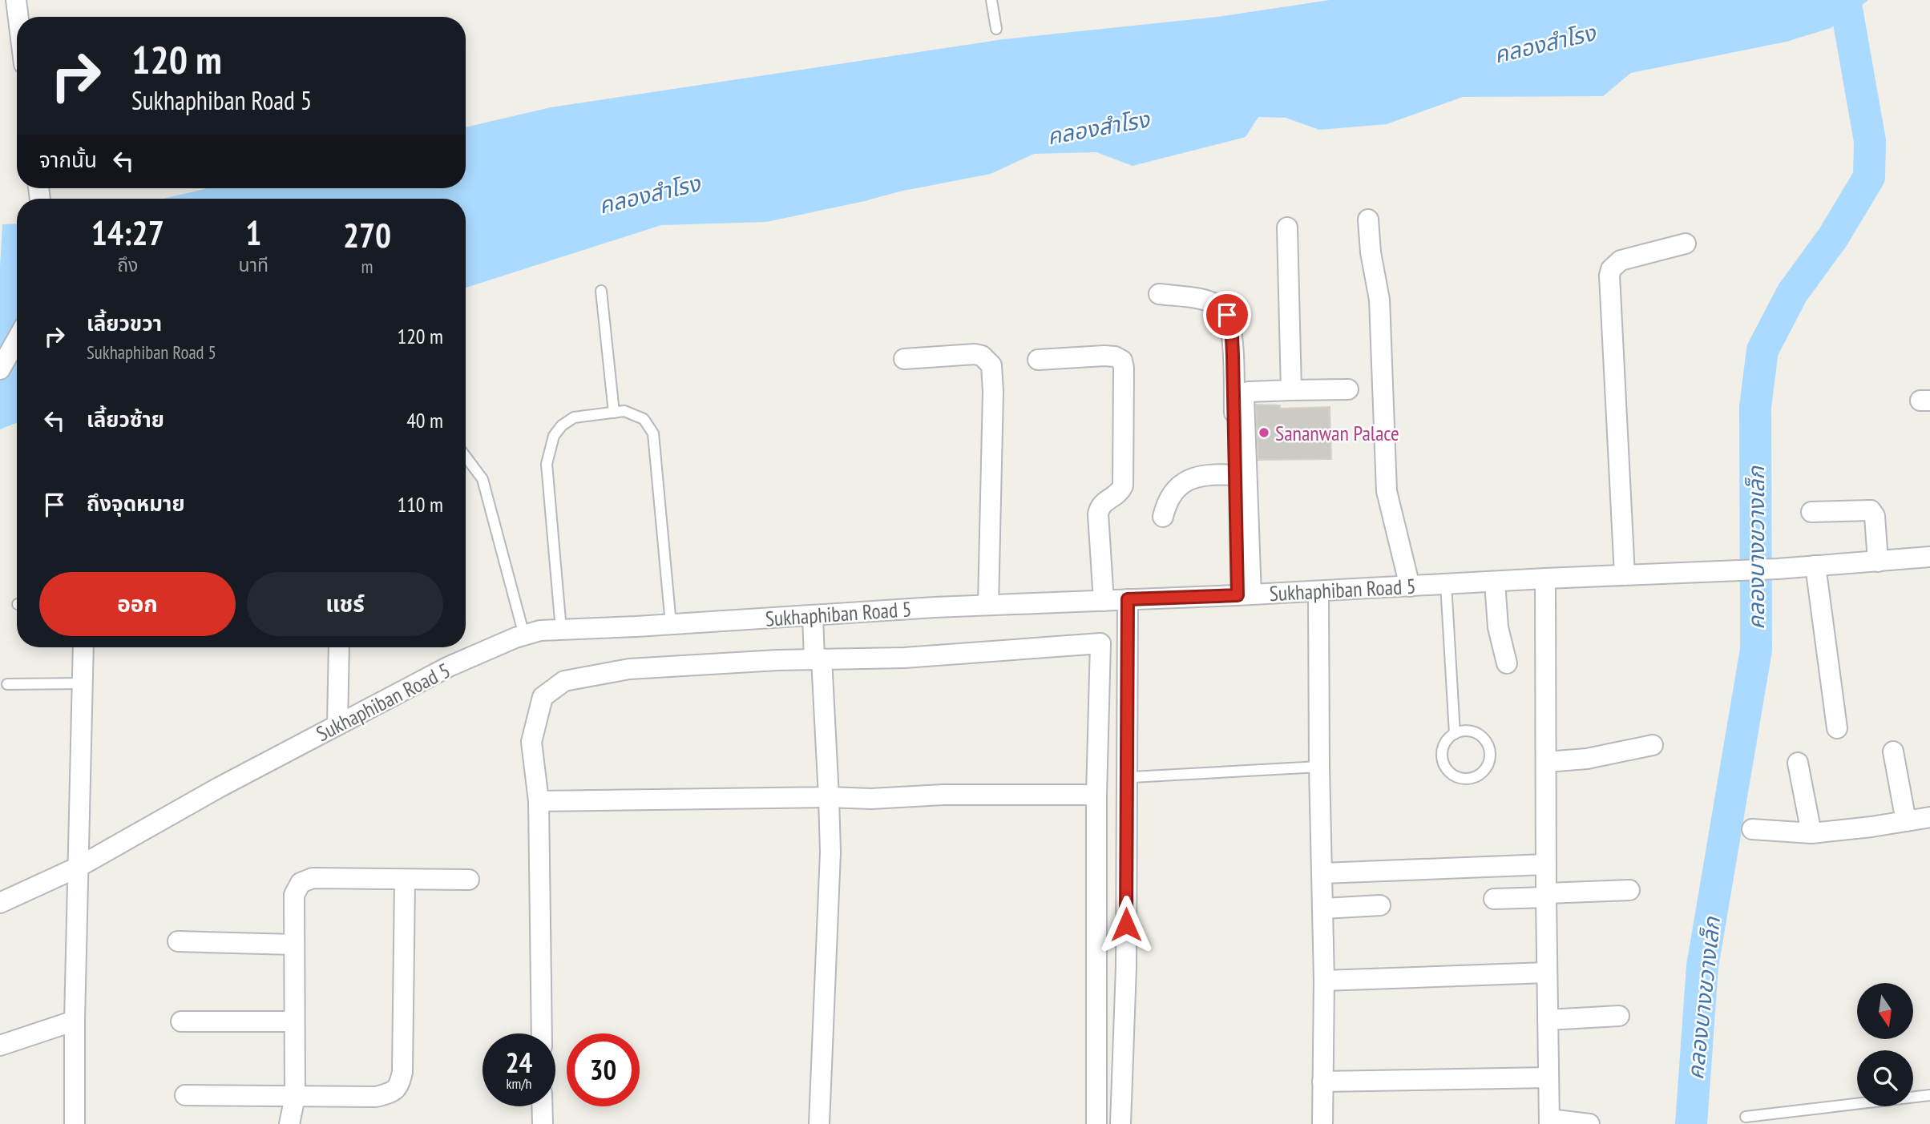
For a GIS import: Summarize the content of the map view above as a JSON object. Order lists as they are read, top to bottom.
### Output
{
  "streets": {
    "street": ["Sukhaphiban Road 5"]
  },
  "water": ["คลองสำโรง", "คลองบางขวางเล็ก"],
  "places": ["Sananwan Palace"],
  "north": "bottom",
  "page": {
    "turn": ["120 m", "Sukhaphiban Road 5"],
    "then": "จากนั้น",
    "eta": [
      "14:27",
      "ถึง",
      "1",
      "นาที",
      "270",
      "m"
    ],
    "list": [
      {
        "name": "เลี้ยวขวา",
        "note": "Sukhaphiban Road 5",
        "value": "120 m"
      },
      {
        "name": "เลี้ยวซ้าย",
        "value": "40 m"
      },
      {
        "name": "ถึงจุดหมาย",
        "value": "110 m"
      }
    ],
    "buttons": ["ออก", "แชร์"],
    "speed": "24 km/h",
    "limit": "30"
  }
}
